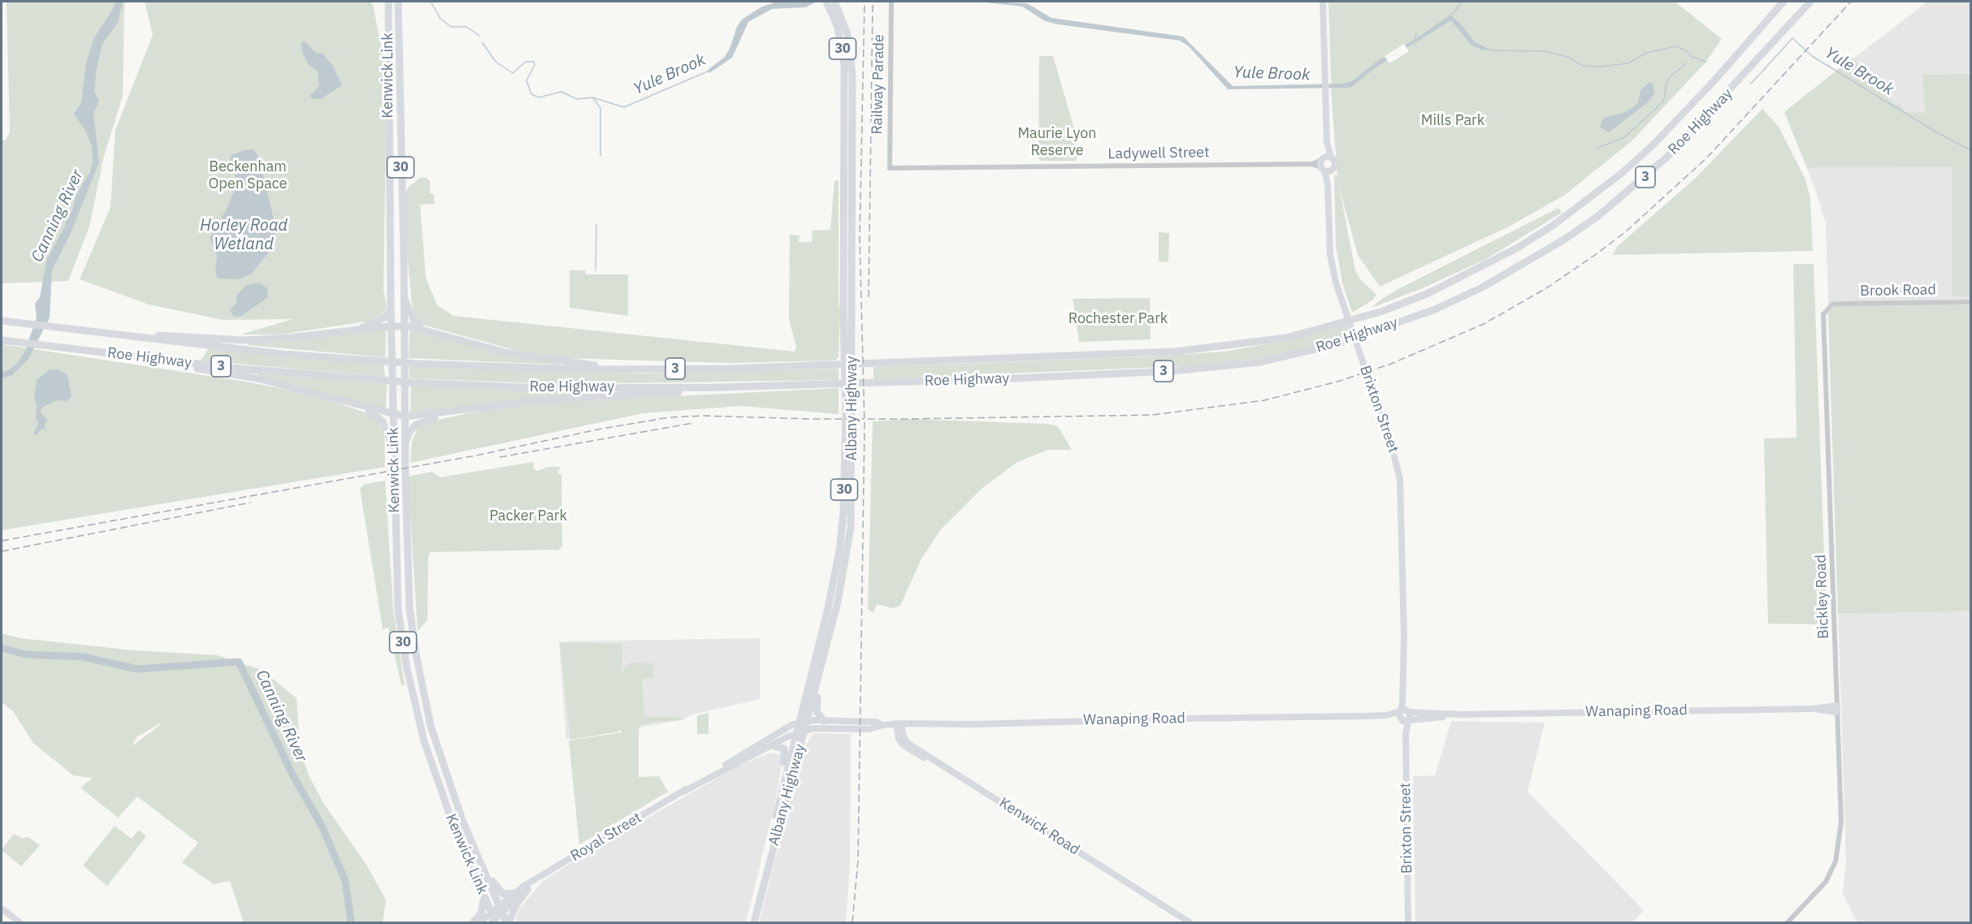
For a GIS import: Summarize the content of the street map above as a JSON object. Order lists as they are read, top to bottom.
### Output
{
  "streets": {
    "highway": [
      "30",
      "Kenwick Link",
      "Roe Highway",
      "3",
      "Albany Highway"
    ],
    "main road": [
      "Brixton Street",
      "Wanaping Road",
      "Kenwick Road",
      "Royal Street"
    ],
    "street": [
      "Railway Parade",
      "Ladywell Street",
      "Brook Road",
      "Bickley Road"
    ]
  },
  "crossings": [
    ["Kenwick Link", "Royal Street"],
    ["Railway Parade", "Ladywell Street"],
    ["Ladywell Street", "Brixton Street"],
    ["Brook Road", "Bickley Road"],
    ["Albany Highway", "Wanaping Road"],
    ["Albany Highway", "Royal Street"],
    ["Brixton Street", "Wanaping Road"],
    ["Bickley Road", "Wanaping Road"],
    ["Wanaping Road", "Kenwick Road"],
    ["Wanaping Road", "Royal Street"]
  ],
  "water": ["Yule Brook", "Canning River", "Horley Road Wetland"],
  "parks": [
    "Mills Park",
    "Maurie Lyon Reserve",
    "Beckenham Open Space",
    "Rochester Park",
    "Packer Park"
  ]
}
